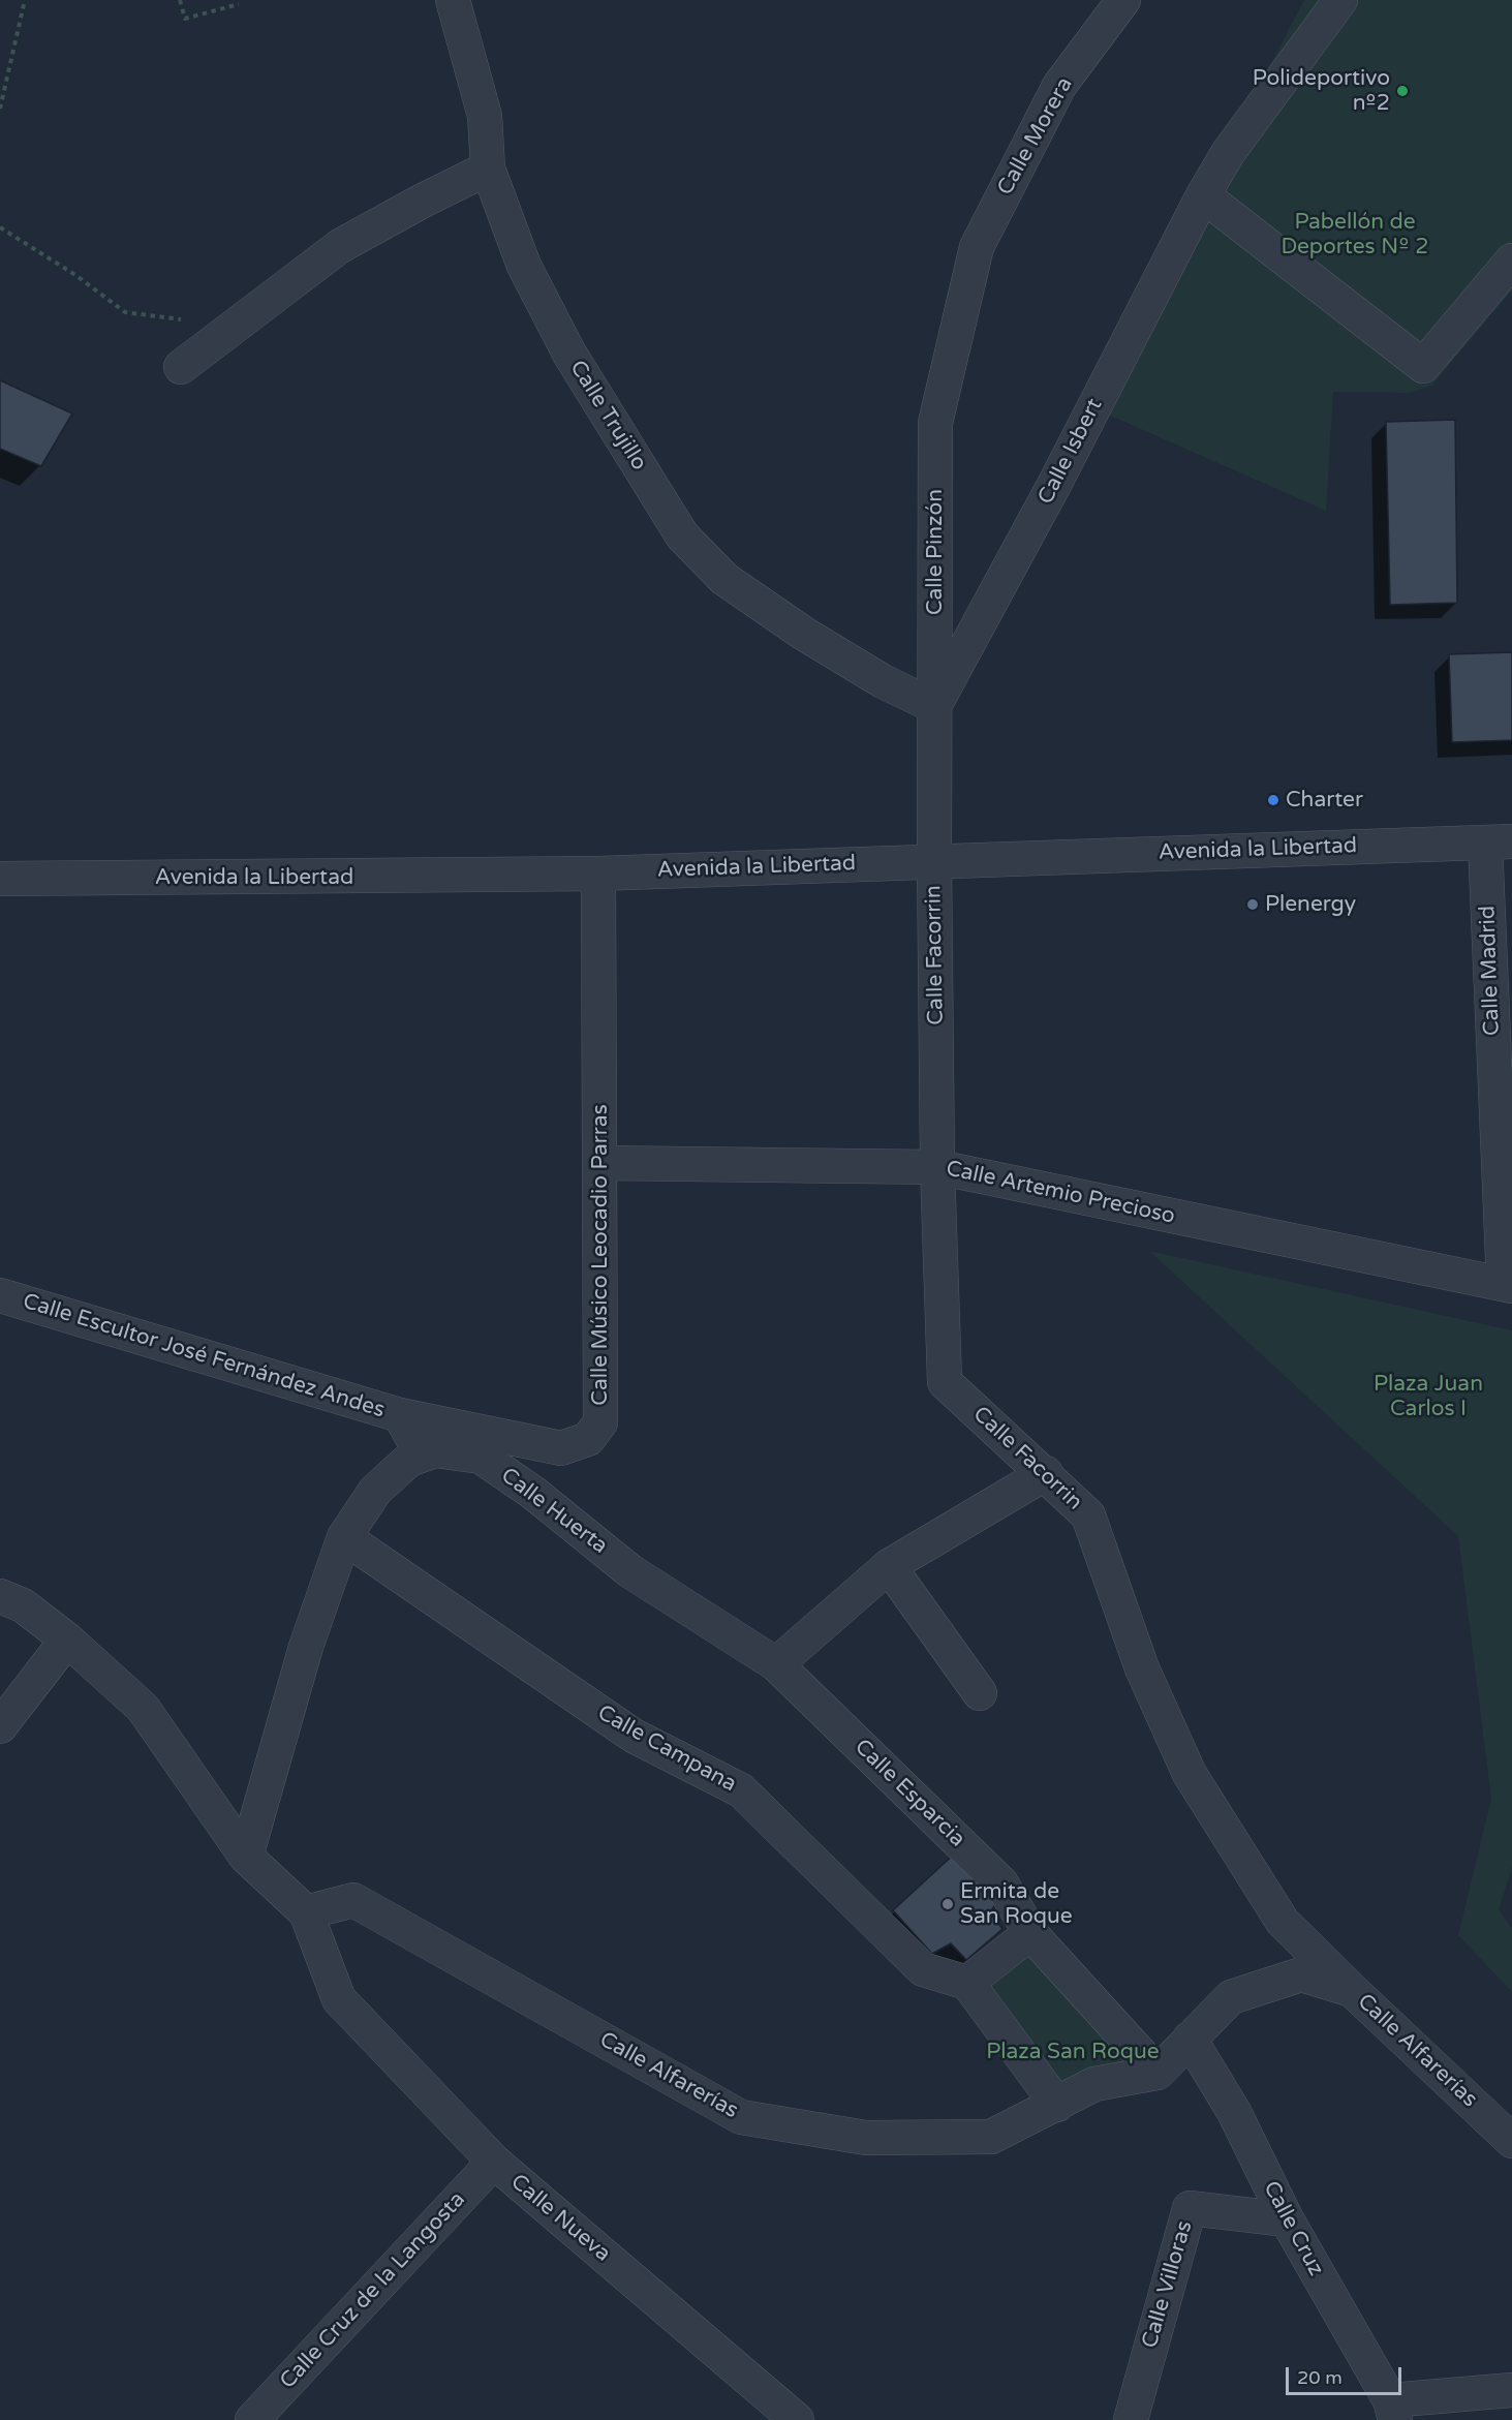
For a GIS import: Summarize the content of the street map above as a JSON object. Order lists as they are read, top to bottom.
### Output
{
  "streets": {
    "street": [
      "Calle Morera",
      "Calle Trujillo",
      "Calle Isbert",
      "Calle Pinzón",
      "Avenida la Libertad",
      "Calle Facorrin",
      "Calle Madrid",
      "Calle Artemio Precioso",
      "Calle Músico Leocadio Parras",
      "Calle Escultor José Fernández Andes",
      "Calle Huerta",
      "Calle Campana",
      "Calle Esparcia",
      "Calle Alfarerías",
      "Calle Nueva",
      "Calle Cruz",
      "Calle Villoras",
      "Calle Cruz de la Langosta"
    ]
  },
  "crossings": [
    ["Calle Morera", "Calle Pinzón"],
    ["Calle Trujillo", "Calle Isbert"],
    ["Calle Trujillo", "Calle Pinzón"],
    ["Calle Isbert", "Calle Pinzón"],
    ["Calle Pinzón", "Avenida la Libertad"],
    ["Calle Pinzón", "Calle Facorrin"],
    ["Avenida la Libertad", "Calle Facorrin"],
    ["Avenida la Libertad", "Calle Madrid"],
    ["Avenida la Libertad", "Calle Músico Leocadio Parras"],
    ["Calle Facorrin", "Calle Artemio Precioso"],
    ["Calle Facorrin", "Calle Alfarerías"],
    ["Calle Madrid", "Calle Artemio Precioso"],
    ["Calle Artemio Precioso", "Calle Músico Leocadio Parras"],
    ["Calle Músico Leocadio Parras", "Calle Escultor José Fernández Andes"],
    ["Calle Escultor José Fernández Andes", "Calle Huerta"],
    ["Calle Huerta", "Calle Campana"],
    ["Calle Huerta", "Calle Esparcia"],
    ["Calle Esparcia", "Calle Alfarerías"],
    ["Calle Alfarerías", "Calle Nueva"],
    ["Calle Alfarerías", "Calle Cruz"],
    ["Calle Nueva", "Calle Cruz de la Langosta"],
    ["Calle Cruz", "Calle Villoras"]
  ],
  "parks": ["Pabellón de Deportes Nº 2", "Plaza Juan Carlos I", "Plaza San Roque"],
  "places": [
    "Polideportivo nº2",
    "Charter",
    "Plenergy",
    "Ermita de San Roque"
  ],
  "scale_bar": "20 m"
}
